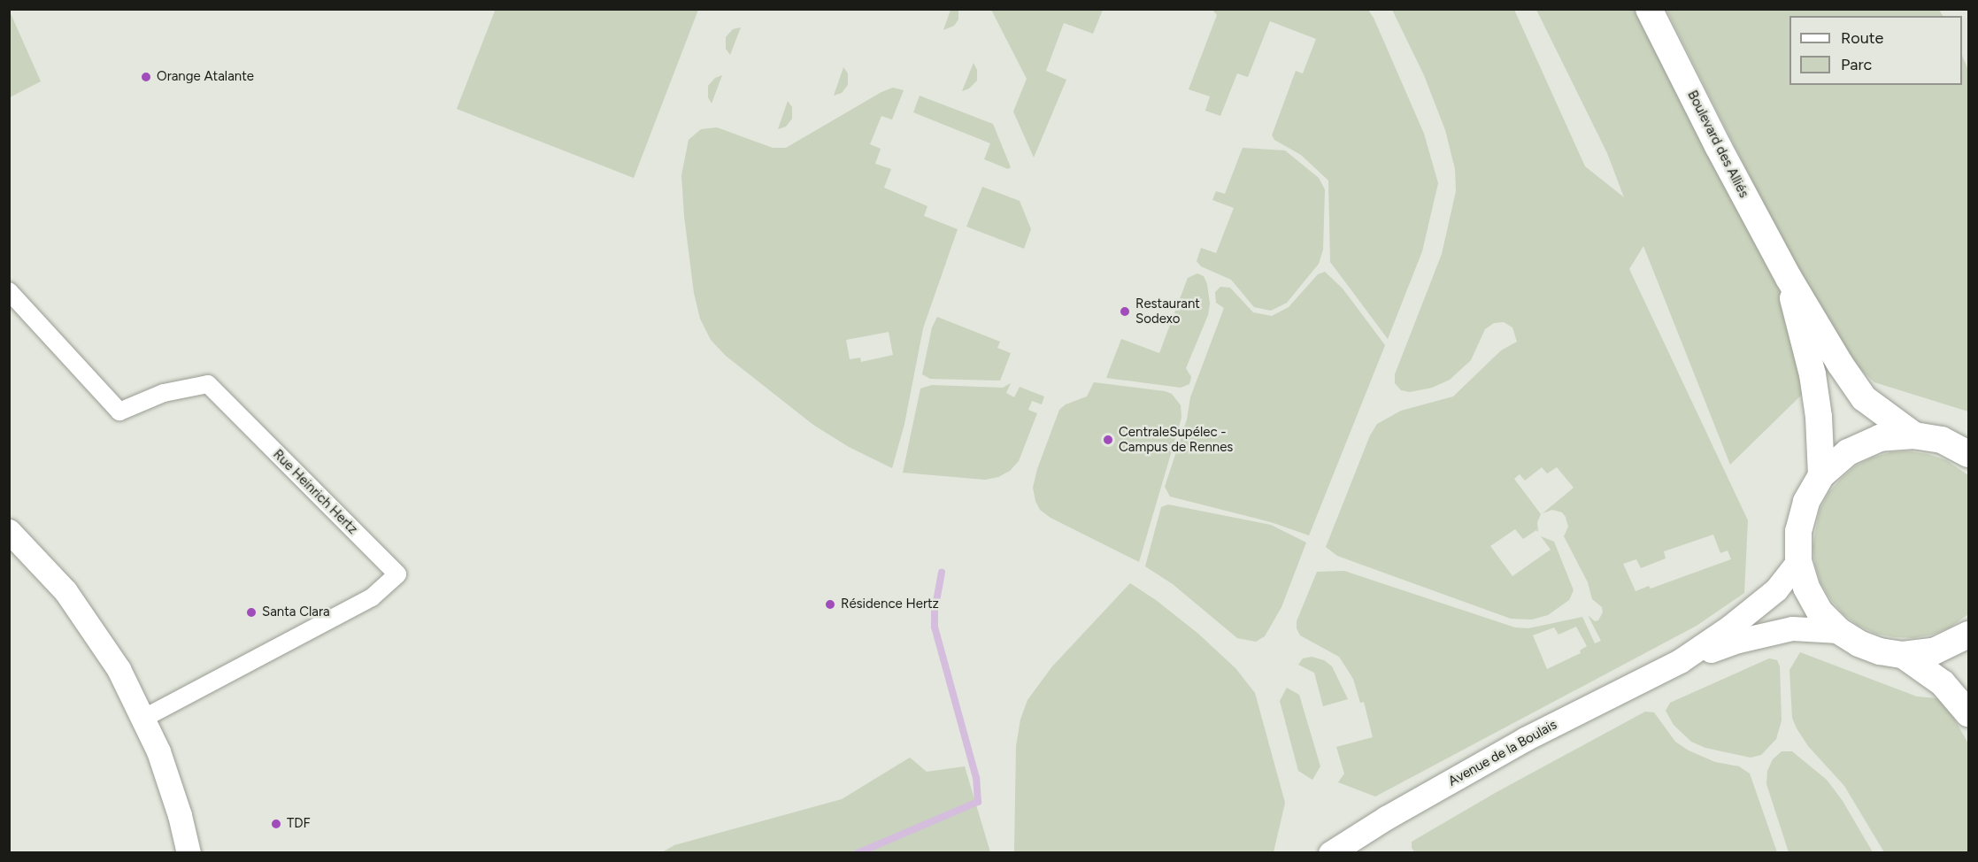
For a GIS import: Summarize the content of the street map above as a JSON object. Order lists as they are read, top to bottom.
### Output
{
  "streets": {
    "main road": ["Boulevard des Alliés"],
    "street": ["Rue Heinrich Hertz", "Avenue de la Boulais"]
  },
  "places": [
    "Orange Atalante",
    "Restaurant Sodexo",
    "CentraleSupélec - Campus de Rennes",
    "Résidence Hertz",
    "Santa Clara",
    "TDF"
  ],
  "legend": ["Route", "Parc"]
}
